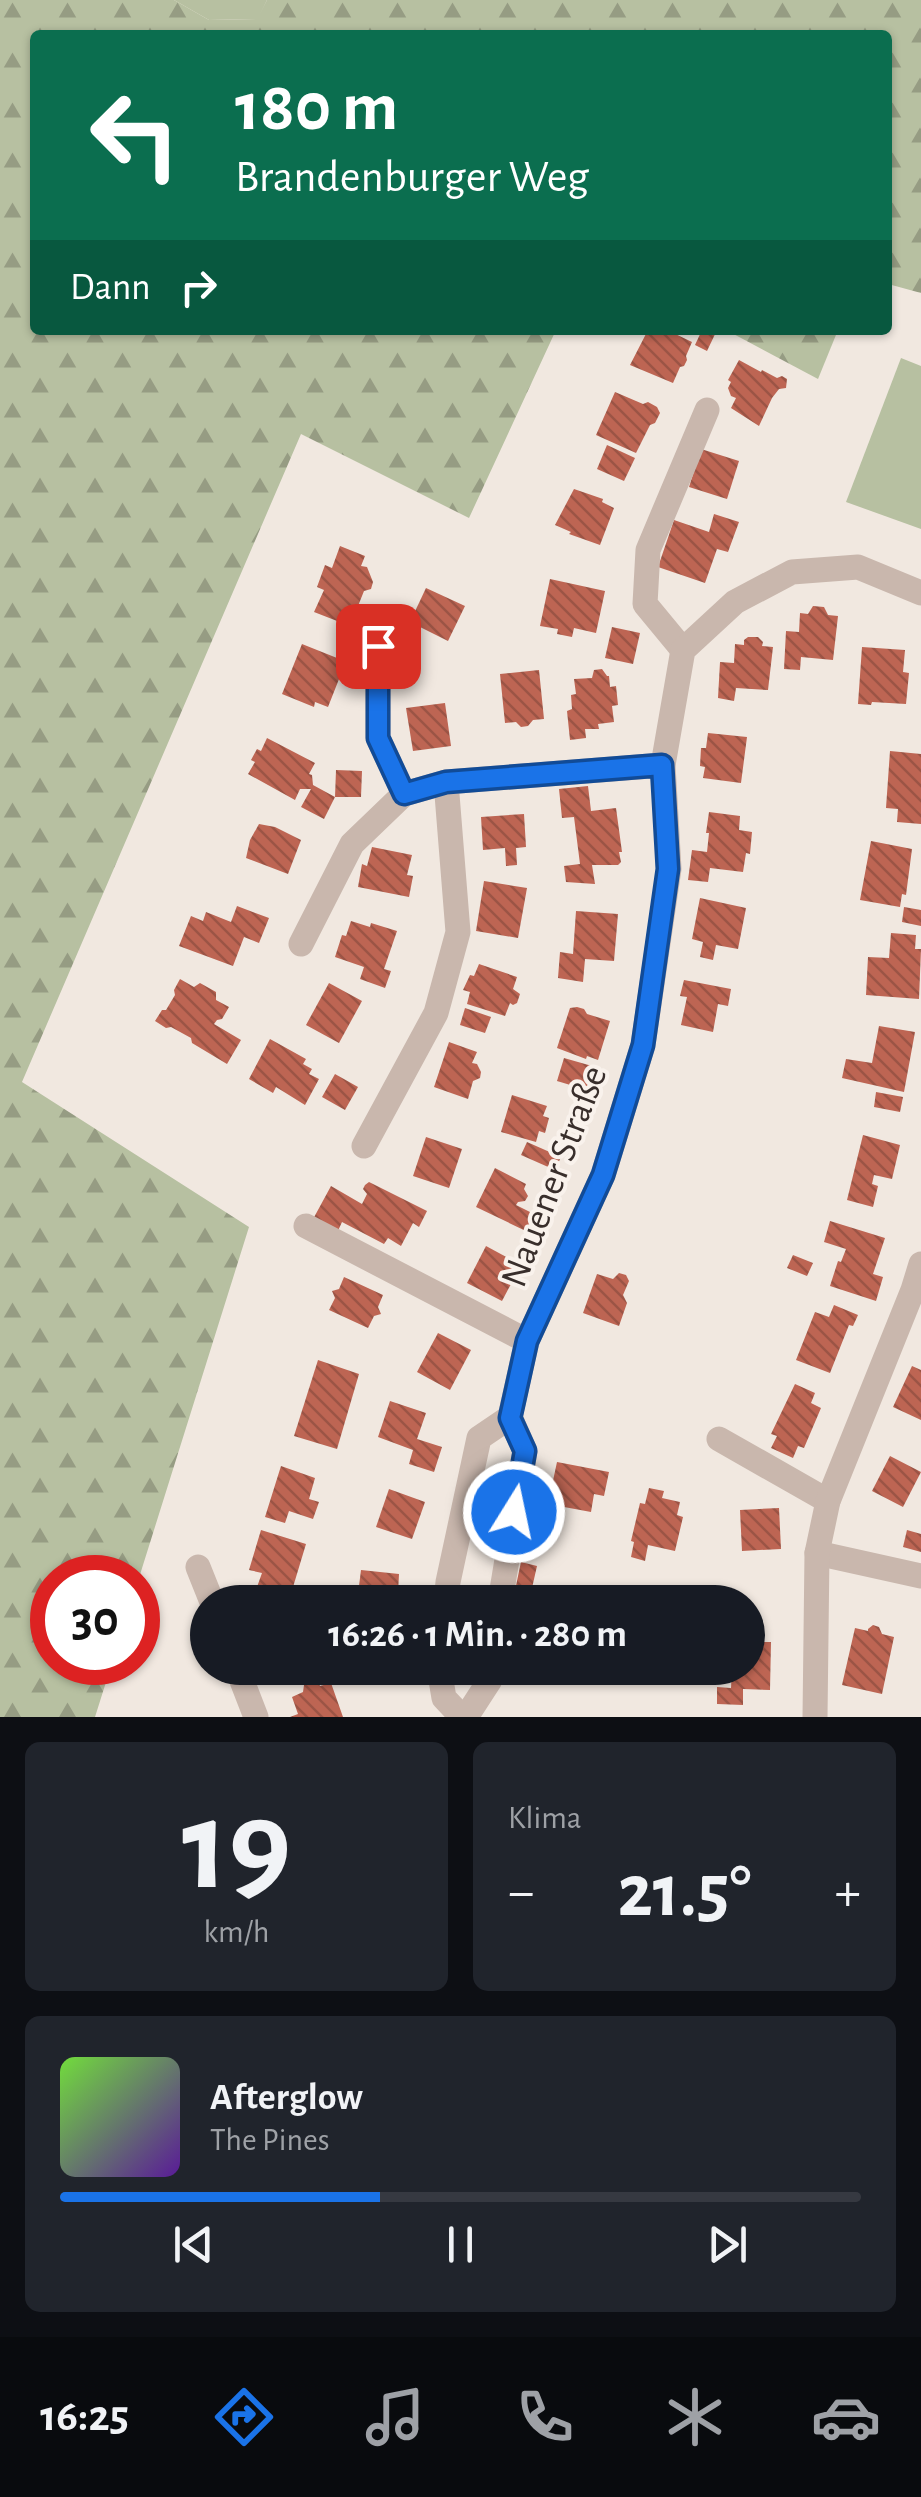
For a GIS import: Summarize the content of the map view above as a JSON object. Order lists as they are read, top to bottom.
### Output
{
  "streets": {
    "street": ["Nauener Straße"]
  },
  "page": {
    "turn": ["180 m", "Brandenburger Weg"],
    "then": "Dann",
    "limit": "30",
    "trip": "16:26 · 1 Min. · 280 m",
    "tile": [
      ["19", "km/h"],
      "Klima"
    ],
    "heat": ["−", "21.5°", "+"],
    "song": ["Afterglow", "The Pines"],
    "tabs": "16:25"
  }
}
